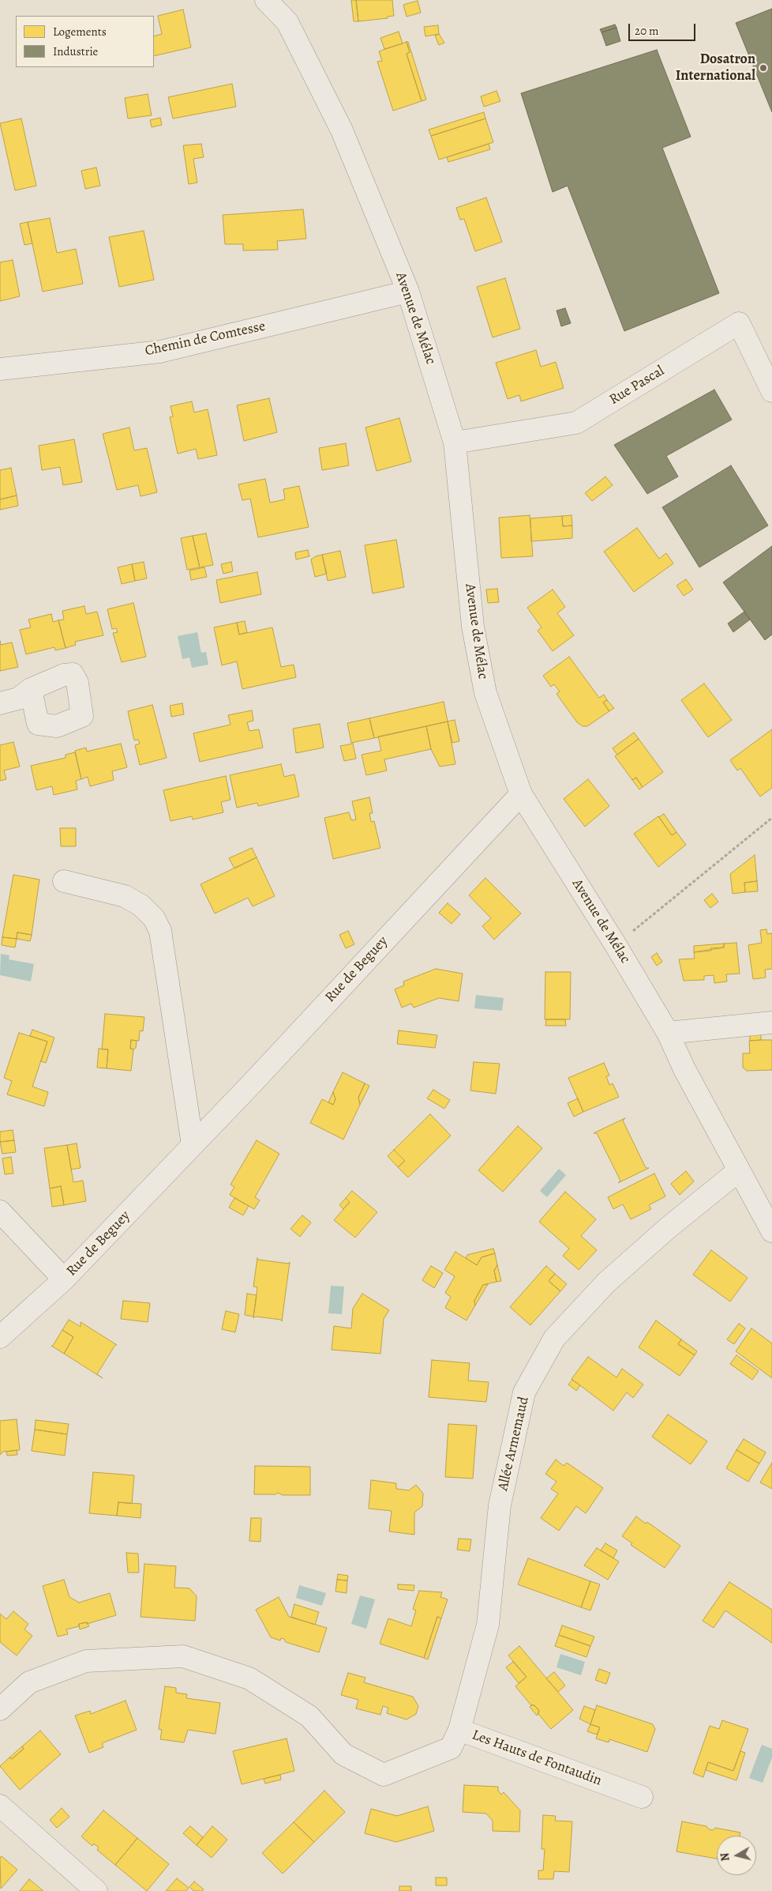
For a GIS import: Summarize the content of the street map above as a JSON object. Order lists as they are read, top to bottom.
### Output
{
  "streets": {
    "street": [
      "Avenue de Mélac",
      "Chemin de Comtesse",
      "Rue Pascal",
      "Rue de Beguey",
      "Allée Armemaud",
      "Les Hauts de Fontaudin"
    ]
  },
  "crossings": [
    ["Avenue de Mélac", "Chemin de Comtesse"],
    ["Avenue de Mélac", "Rue Pascal"],
    ["Avenue de Mélac", "Rue de Beguey"],
    ["Avenue de Mélac", "Allée Armemaud"],
    ["Allée Armemaud", "Les Hauts de Fontaudin"]
  ],
  "places": ["Dosatron International"],
  "legend": ["Logements", "Industrie"],
  "scale_bar": "20 m",
  "north": "left"
}
